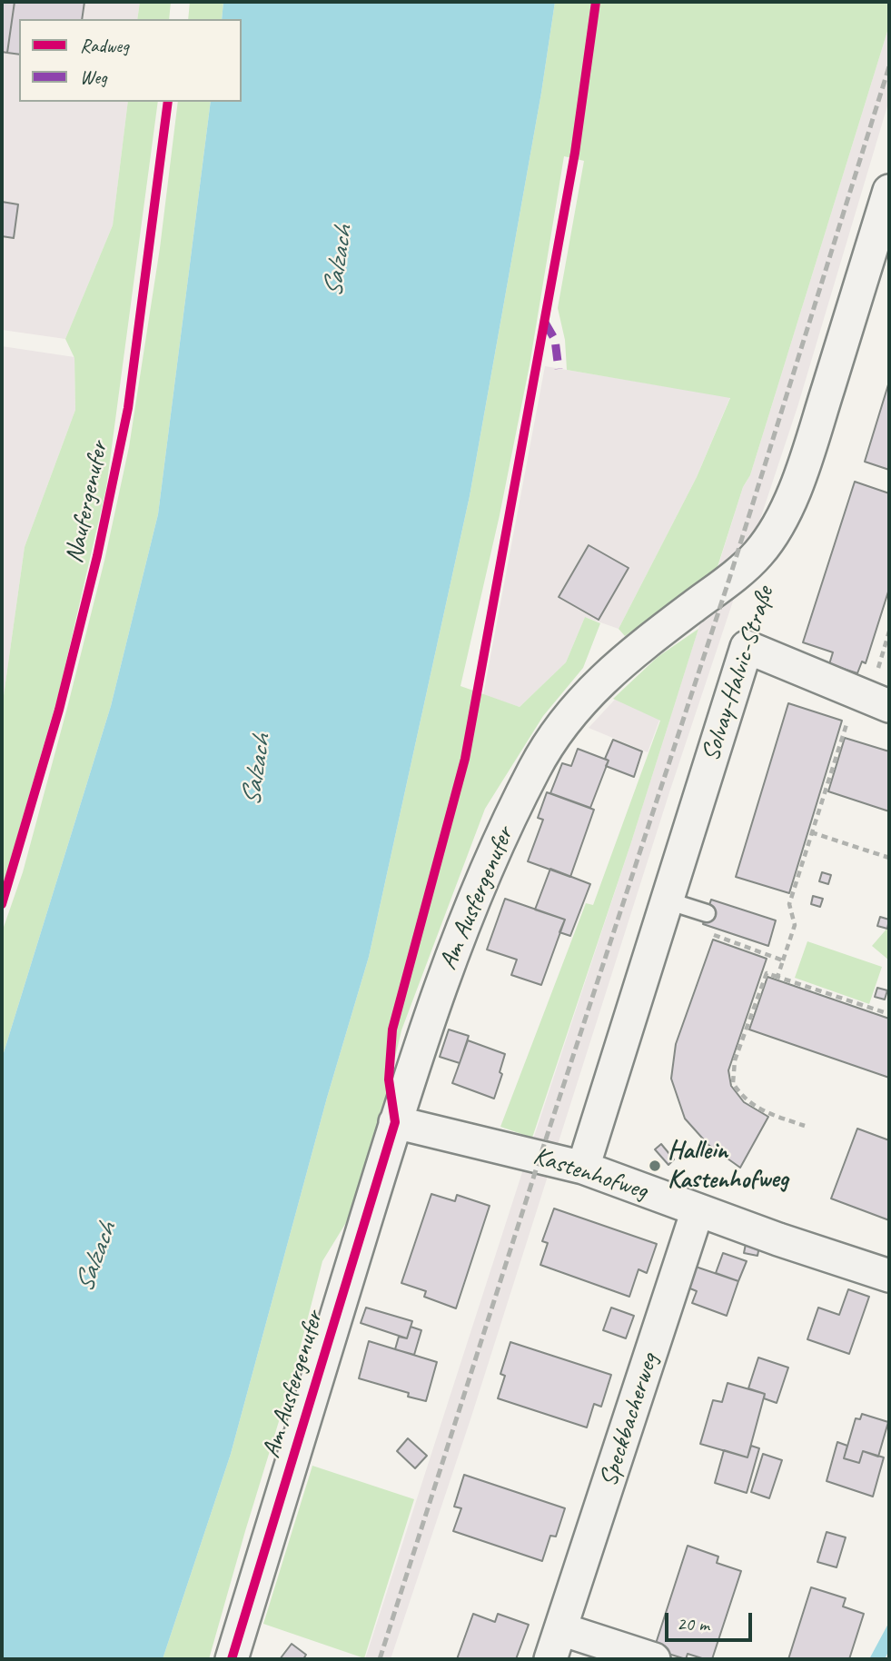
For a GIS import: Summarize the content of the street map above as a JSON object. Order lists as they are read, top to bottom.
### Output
{
  "streets": {
    "street": [
      "Solvay-Halvic-Straße",
      "Am Ausfergenufer",
      "Kastenhofweg",
      "Speckbacherweg"
    ],
    "cycle path": ["Naufergenufer"]
  },
  "crossings": [
    ["Solvay-Halvic-Straße", "Am Ausfergenufer"],
    ["Solvay-Halvic-Straße", "Kastenhofweg"],
    ["Am Ausfergenufer", "Kastenhofweg"],
    ["Kastenhofweg", "Speckbacherweg"]
  ],
  "water": ["Salzach"],
  "places": ["Hallein Kastenhofweg"],
  "legend": ["Radweg", "Weg"],
  "scale_bar": "20 m"
}
